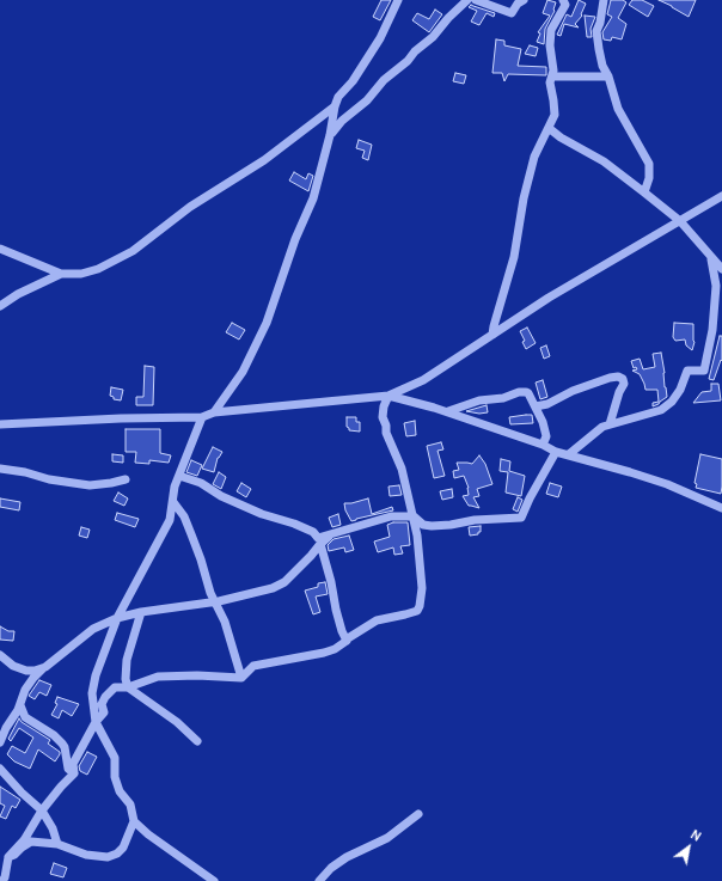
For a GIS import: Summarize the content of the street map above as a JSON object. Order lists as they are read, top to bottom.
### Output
{
  "north": "top right"
}
